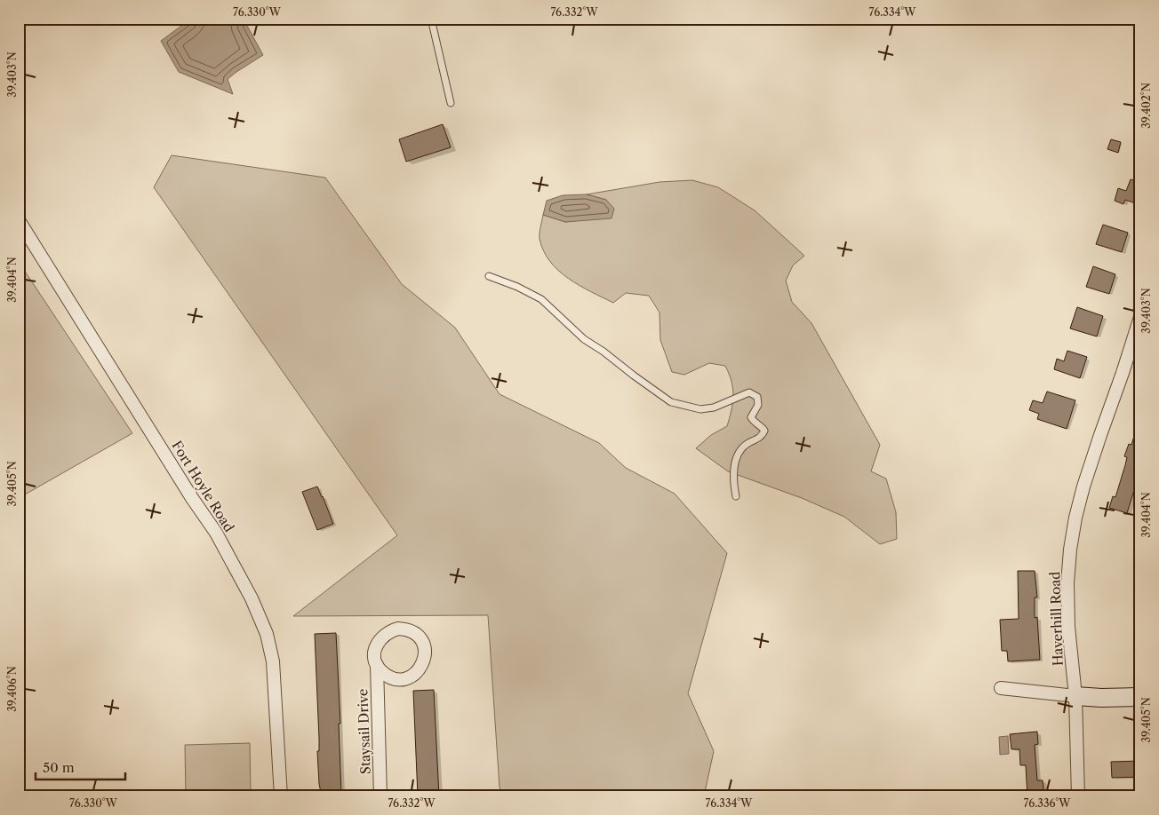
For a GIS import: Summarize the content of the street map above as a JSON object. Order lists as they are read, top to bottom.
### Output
{
  "streets": {
    "street": ["Fort Hoyle Road", "Haverhill Road", "Staysail Drive"]
  },
  "scale_bar": "50 m",
  "coordinates": [
    "76.330°W",
    "76.332°W",
    "76.334°W",
    "39.403°N",
    "39.402°N",
    "39.404°N",
    "39.405°N",
    "39.406°N",
    "76.336°W"
  ]
}
